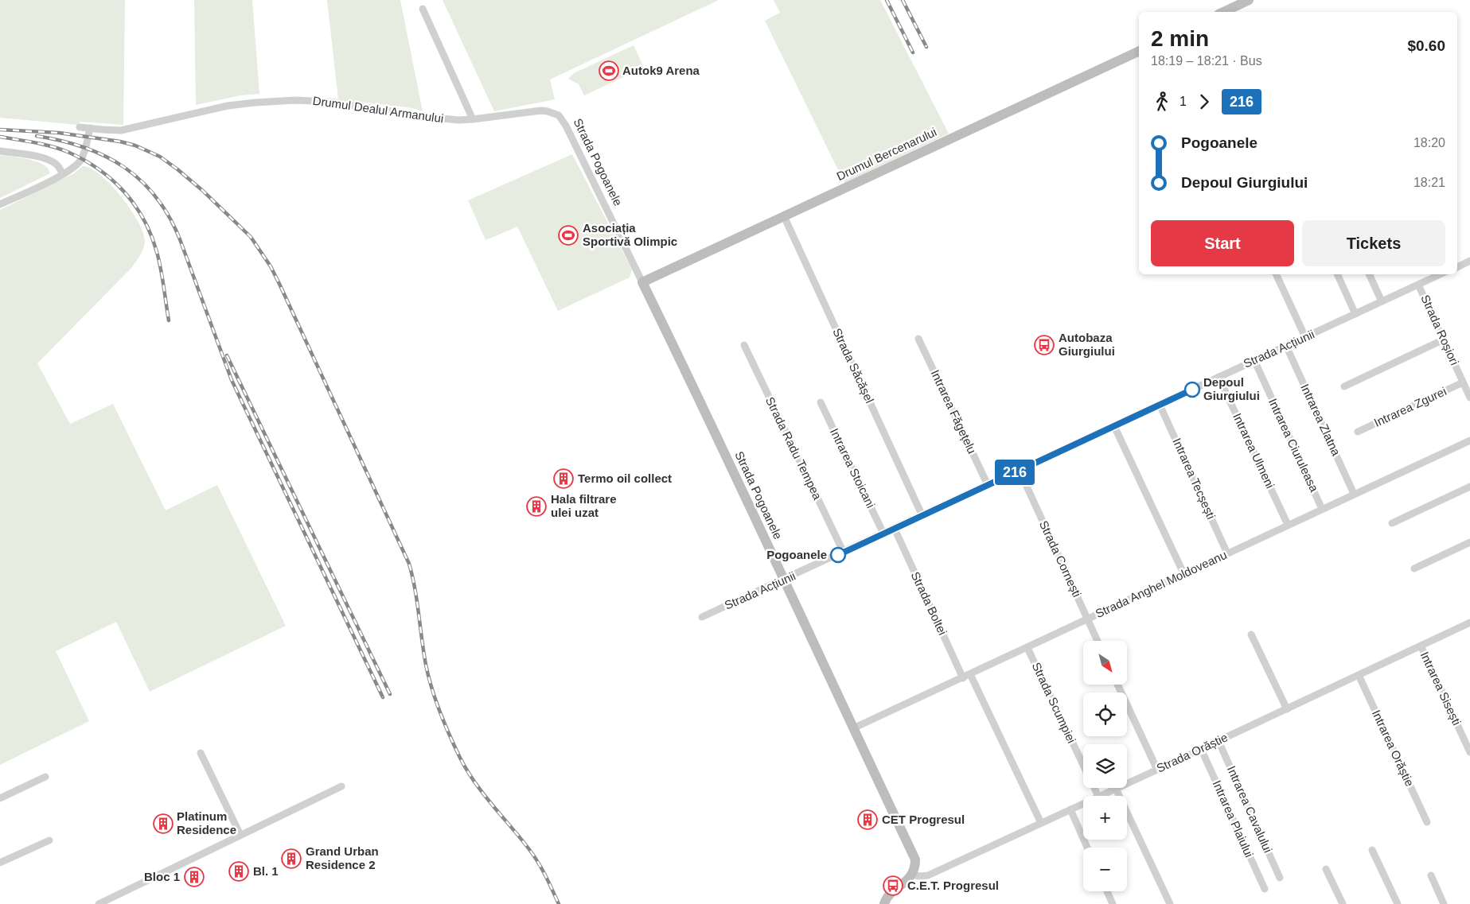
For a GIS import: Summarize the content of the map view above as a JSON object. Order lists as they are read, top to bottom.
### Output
{
  "streets": {
    "street": [
      "Drumul Dealul Armanului",
      "Drumul Bercenarului",
      "Strada Pogoanele",
      "Strada Roșiori",
      "Strada Acțiunii",
      "Strada Săcășel",
      "Intrarea Zgurei",
      "Intrarea Făgețelu",
      "Intrarea Zlatna",
      "Intrarea Ciuruleasa",
      "Strada Radu Tempea",
      "Intrarea Ulmeni",
      "Intrarea Stoicani",
      "Intrarea Tecșești",
      "Strada Cornești",
      "Strada Anghel Moldoveanu",
      "Strada Boltei",
      "Intrarea Sisești",
      "Strada Scumpiei",
      "Intrarea Orăștie",
      "Strada Orăștie",
      "Intrarea Cavalului",
      "Intrarea Plaiului"
    ]
  },
  "crossings": [
    ["Drumul Dealul Armanului", "Strada Pogoanele"],
    ["Drumul Bercenarului", "Strada Pogoanele"],
    ["Drumul Bercenarului", "Strada Săcășel"],
    ["Strada Pogoanele", "Strada Acțiunii"],
    ["Strada Pogoanele", "Strada Anghel Moldoveanu"],
    ["Strada Pogoanele", "Strada Orăștie"],
    ["Strada Roșiori", "Strada Acțiunii"],
    ["Strada Roșiori", "Intrarea Zgurei"],
    ["Strada Acțiunii", "Strada Săcășel"],
    ["Strada Acțiunii", "Intrarea Făgețelu"],
    ["Strada Acțiunii", "Intrarea Zlatna"],
    ["Strada Acțiunii", "Intrarea Ciuruleasa"],
    ["Strada Acțiunii", "Strada Radu Tempea"],
    ["Strada Acțiunii", "Intrarea Ulmeni"],
    ["Strada Acțiunii", "Intrarea Stoicani"],
    ["Strada Acțiunii", "Intrarea Tecșești"],
    ["Strada Acțiunii", "Strada Cornești"],
    ["Strada Acțiunii", "Strada Boltei"],
    ["Intrarea Zlatna", "Strada Anghel Moldoveanu"],
    ["Intrarea Ciuruleasa", "Strada Anghel Moldoveanu"],
    ["Intrarea Ulmeni", "Strada Anghel Moldoveanu"],
    ["Intrarea Tecșești", "Strada Anghel Moldoveanu"],
    ["Strada Cornești", "Strada Anghel Moldoveanu"],
    ["Strada Anghel Moldoveanu", "Strada Boltei"],
    ["Strada Anghel Moldoveanu", "Strada Scumpiei"],
    ["Intrarea Sisești", "Strada Orăștie"],
    ["Intrarea Orăștie", "Strada Orăștie"],
    ["Strada Orăștie", "Intrarea Cavalului"],
    ["Strada Orăștie", "Intrarea Plaiului"]
  ],
  "places": {
    "sports": ["Autok9 Arena", "Asociația Sportivă Olimpic"],
    "bus stop": ["Autobaza Giurgiului", "C.E.T. Progresul"],
    "other": ["Depoul Giurgiului", "Pogoanele"],
    "building": [
      "Termo oil collect",
      "Hala filtrare ulei uzat",
      "CET Progresul",
      "Platinum Residence",
      "Grand Urban Residence 2",
      "Bl. 1",
      "Bloc 1"
    ]
  },
  "lines": ["bus line 216"],
  "north": "bottom right",
  "page": {
    "on_map": "216",
    "heading": ["2 min", "18:19 – 18:21 · Bus", "$0.60"],
    "legs": ["1", "216"],
    "list": [
      {
        "name": "Pogoanele",
        "value": "18:20"
      },
      {
        "name": "Depoul Giurgiului",
        "value": "18:21"
      }
    ],
    "buttons": ["Start", "Tickets"],
    "map_buttons": ["+", "−"]
  }
}
